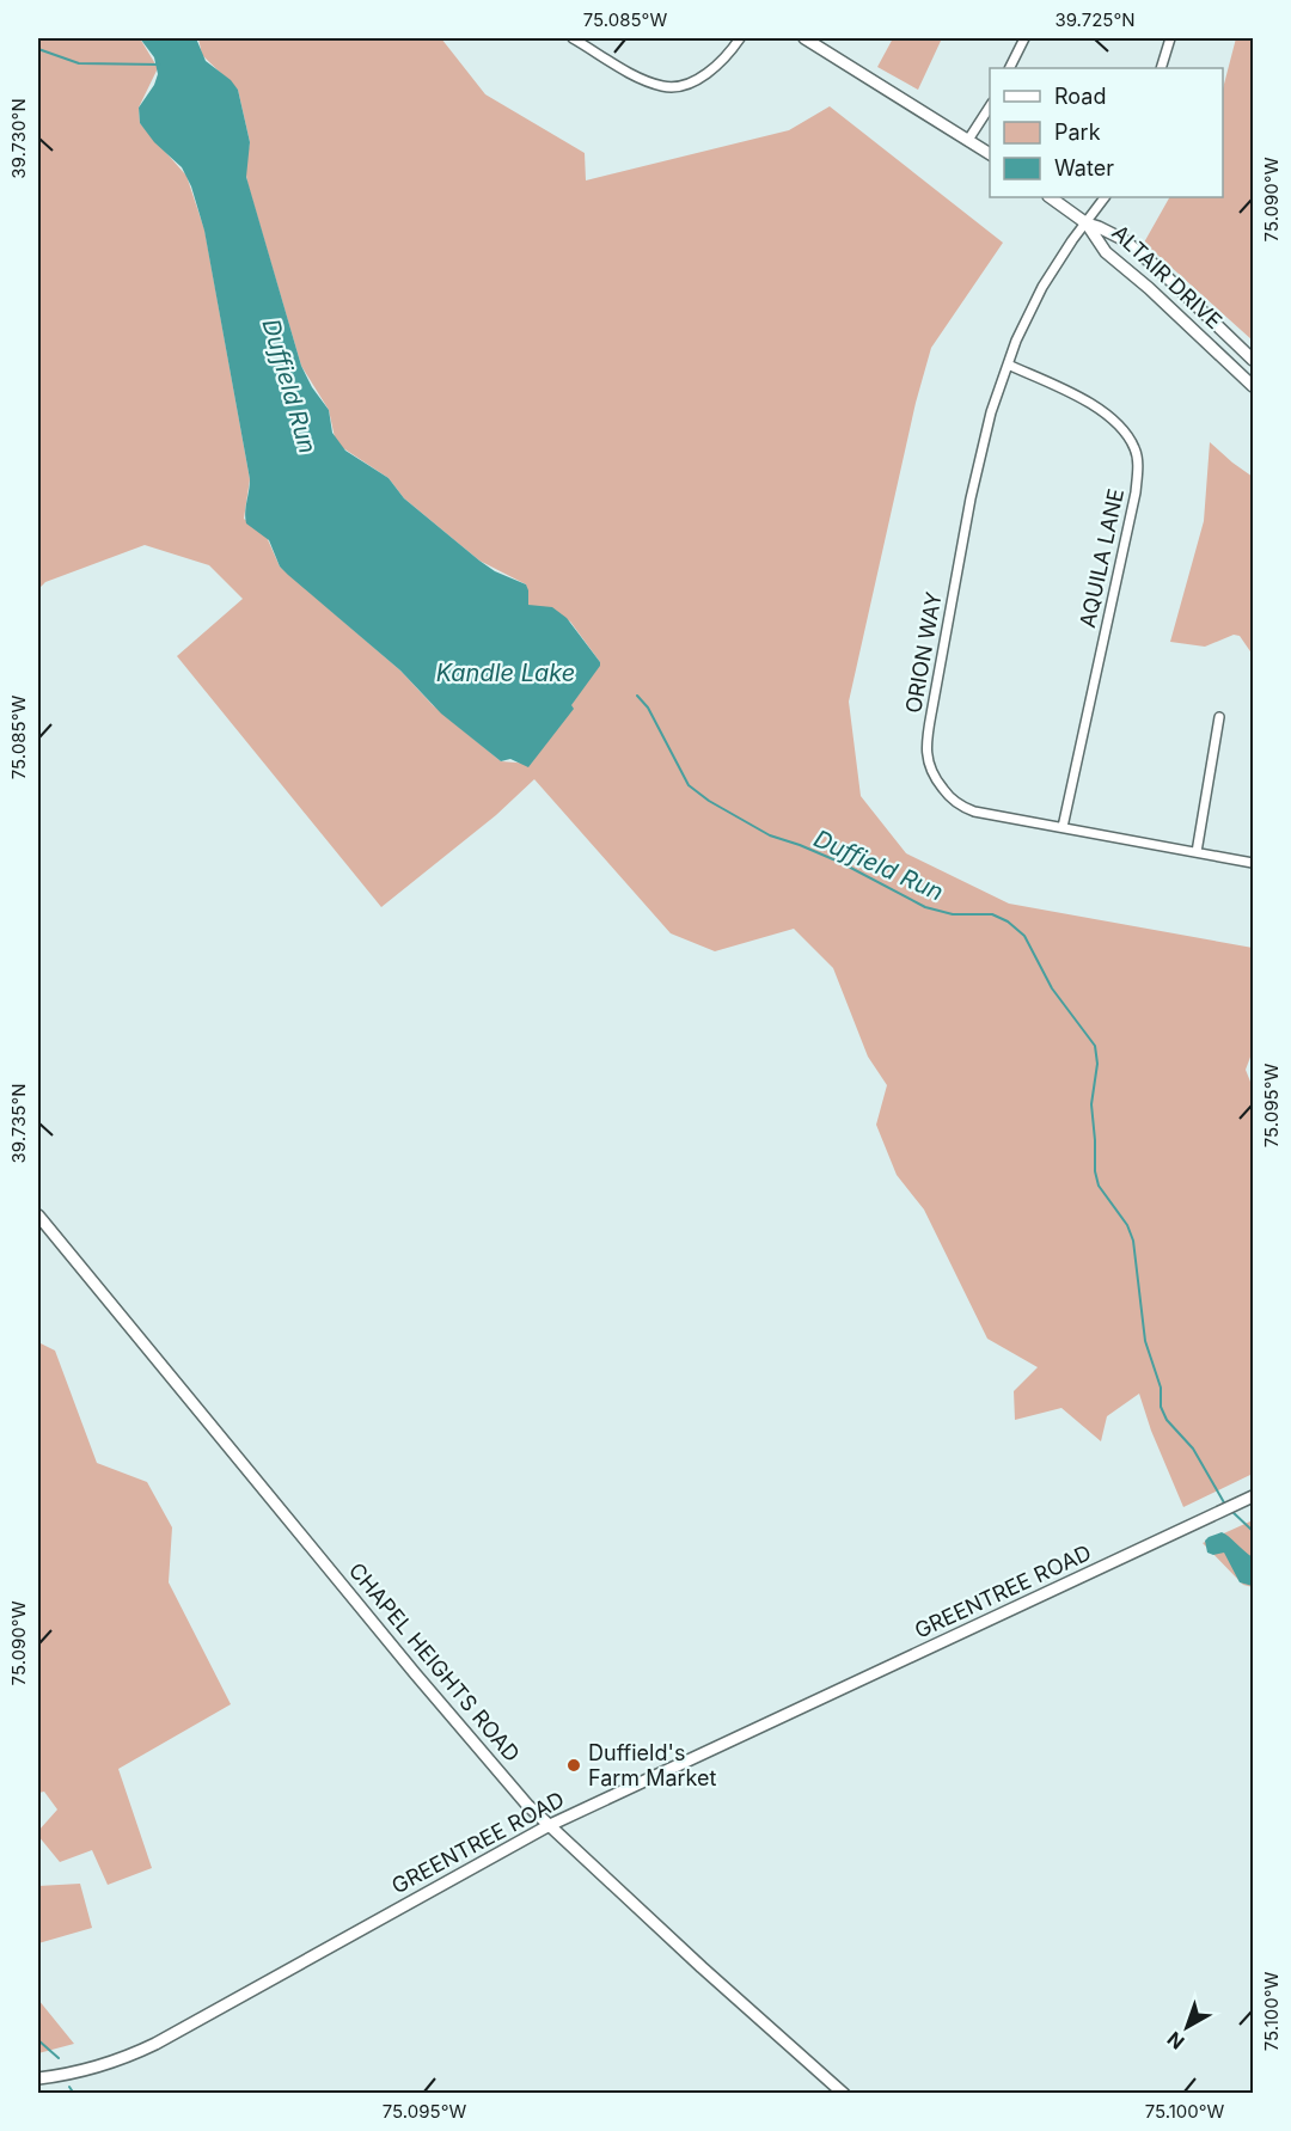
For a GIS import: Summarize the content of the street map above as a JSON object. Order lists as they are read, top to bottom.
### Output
{
  "streets": {
    "street": [
      "ALTAIR DRIVE",
      "AQUILA LANE",
      "ORION WAY",
      "GREENTREE ROAD",
      "CHAPEL HEIGHTS ROAD"
    ]
  },
  "crossings": [
    ["ALTAIR DRIVE", "ORION WAY"],
    ["AQUILA LANE", "ORION WAY"],
    ["GREENTREE ROAD", "CHAPEL HEIGHTS ROAD"]
  ],
  "water": ["Duffield Run", "Kandle Lake"],
  "places": ["Duffield's Farm Market"],
  "legend": ["Road", "Park", "Water"],
  "north": "bottom left",
  "coordinates": [
    "75.085°W",
    "39.725°N",
    "39.730°N",
    "75.090°W",
    "75.095°W",
    "39.735°N",
    "75.100°W"
  ]
}
